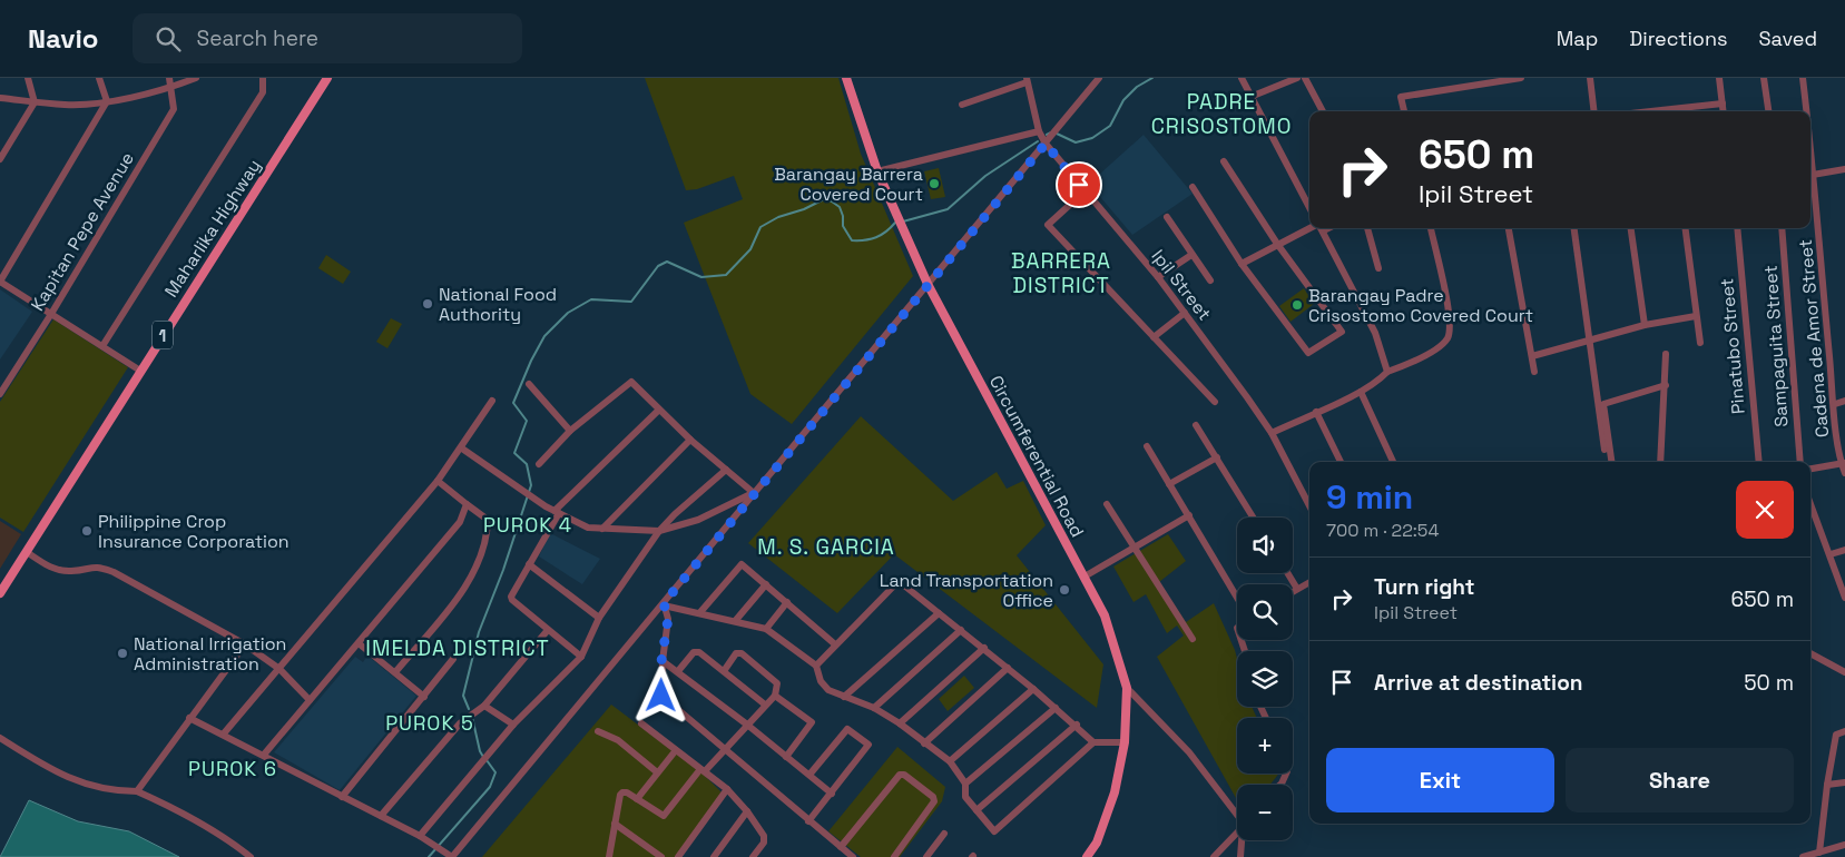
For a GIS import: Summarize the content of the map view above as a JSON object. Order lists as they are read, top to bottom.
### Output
{
  "streets": {
    "main road": ["Maharlika Highway", "1", "Circumferential Road"],
    "street": [
      "Kapitan Pepe Avenue",
      "Ipil Street",
      "Cadena de Amor Street",
      "Pinatubo Street",
      "Sampaguita Street"
    ]
  },
  "districts": [
    "PADRE CRISOSTOMO",
    "BARRERA DISTRICT",
    "PUROK 4",
    "M. S. GARCIA",
    "IMELDA DISTRICT",
    "PUROK 5",
    "PUROK 6"
  ],
  "places": [
    "Barangay Barrera Covered Court",
    "National Food Authority",
    "Barangay Padre Crisostomo Covered Court",
    "Philippine Crop Insurance Corporation",
    "Land Transportation Office",
    "National Irrigation Administration"
  ],
  "page": {
    "header": "Navio",
    "search": "Search here",
    "nav": ["Map", "Directions", "Saved"],
    "turn": ["650 m", "Ipil Street"],
    "heading": ["9 min", "700 m · 22:54"],
    "map_buttons": ["+", "−"],
    "list": [
      {
        "name": "Turn right",
        "note": "Ipil Street",
        "value": "650 m"
      },
      {
        "name": "Arrive at destination",
        "value": "50 m"
      }
    ],
    "buttons": ["Exit", "Share"]
  }
}
